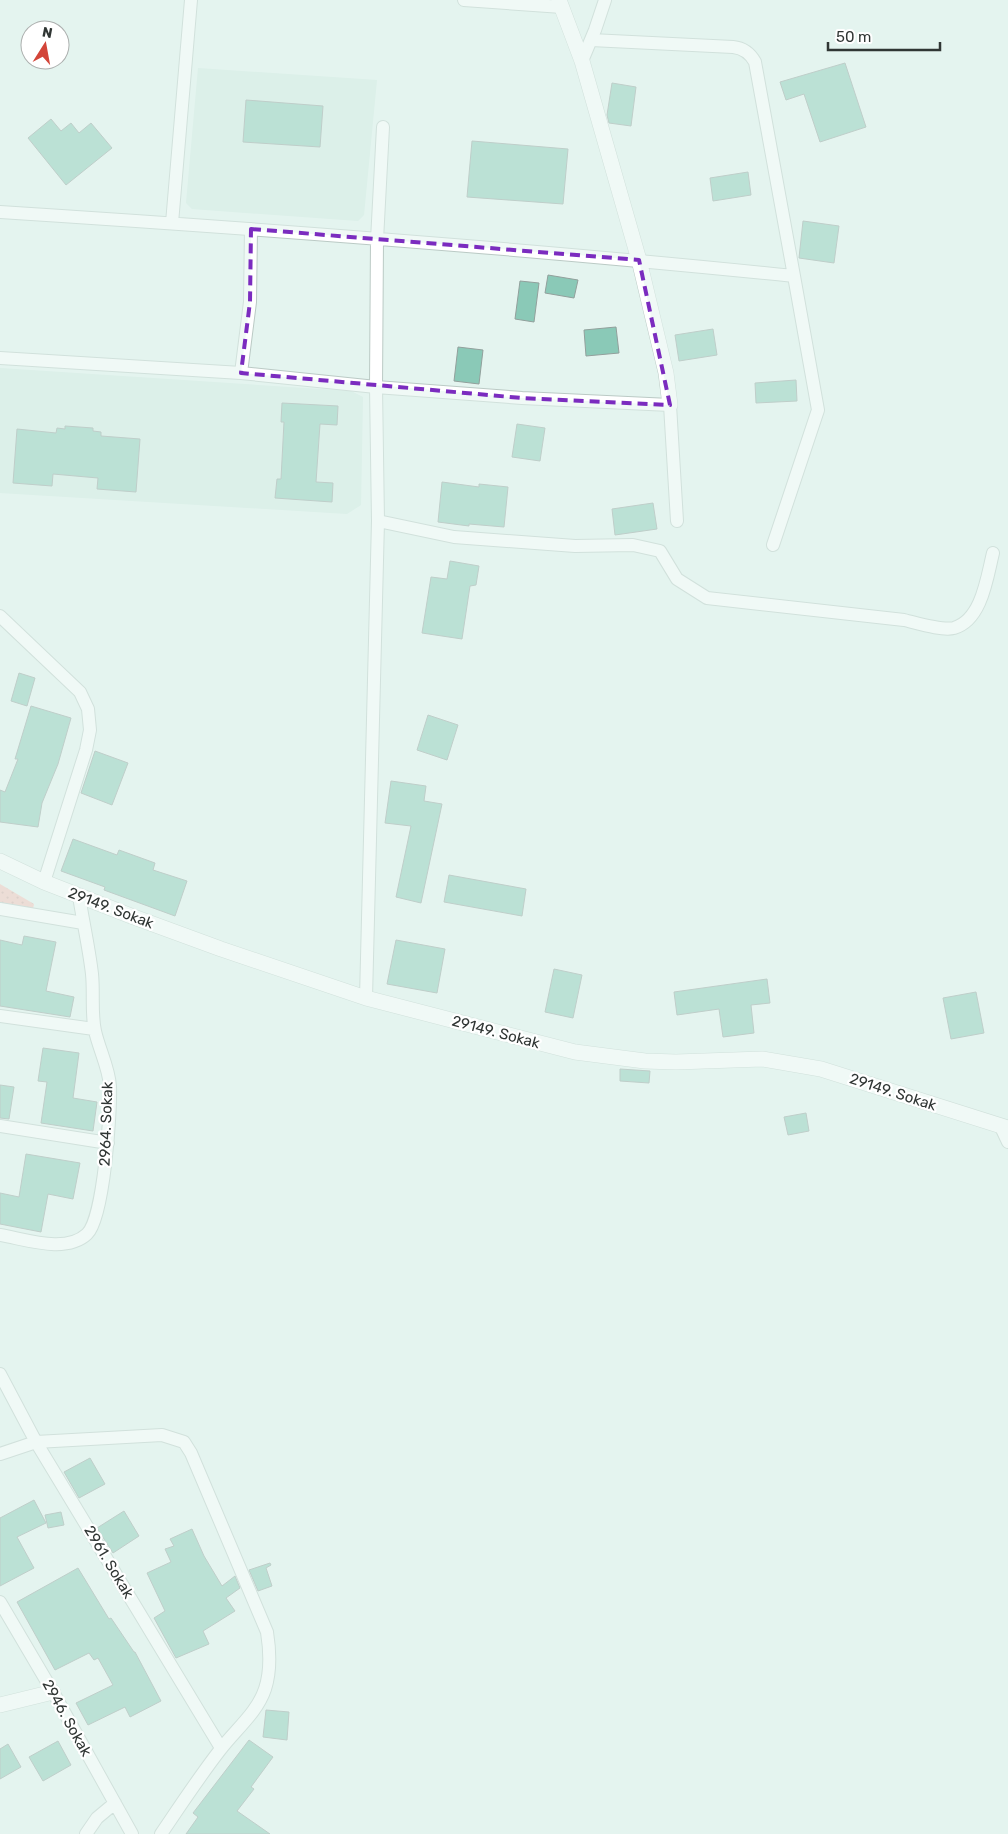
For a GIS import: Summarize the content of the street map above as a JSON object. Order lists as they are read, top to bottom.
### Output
{
  "streets": {
    "street": [
      "29149. Sokak",
      "2964. Sokak",
      "2961. Sokak",
      "2946. Sokak"
    ]
  },
  "crossings": [
    ["29149. Sokak", "2964. Sokak"]
  ],
  "scale_bar": "50 m",
  "north": "top"
}
